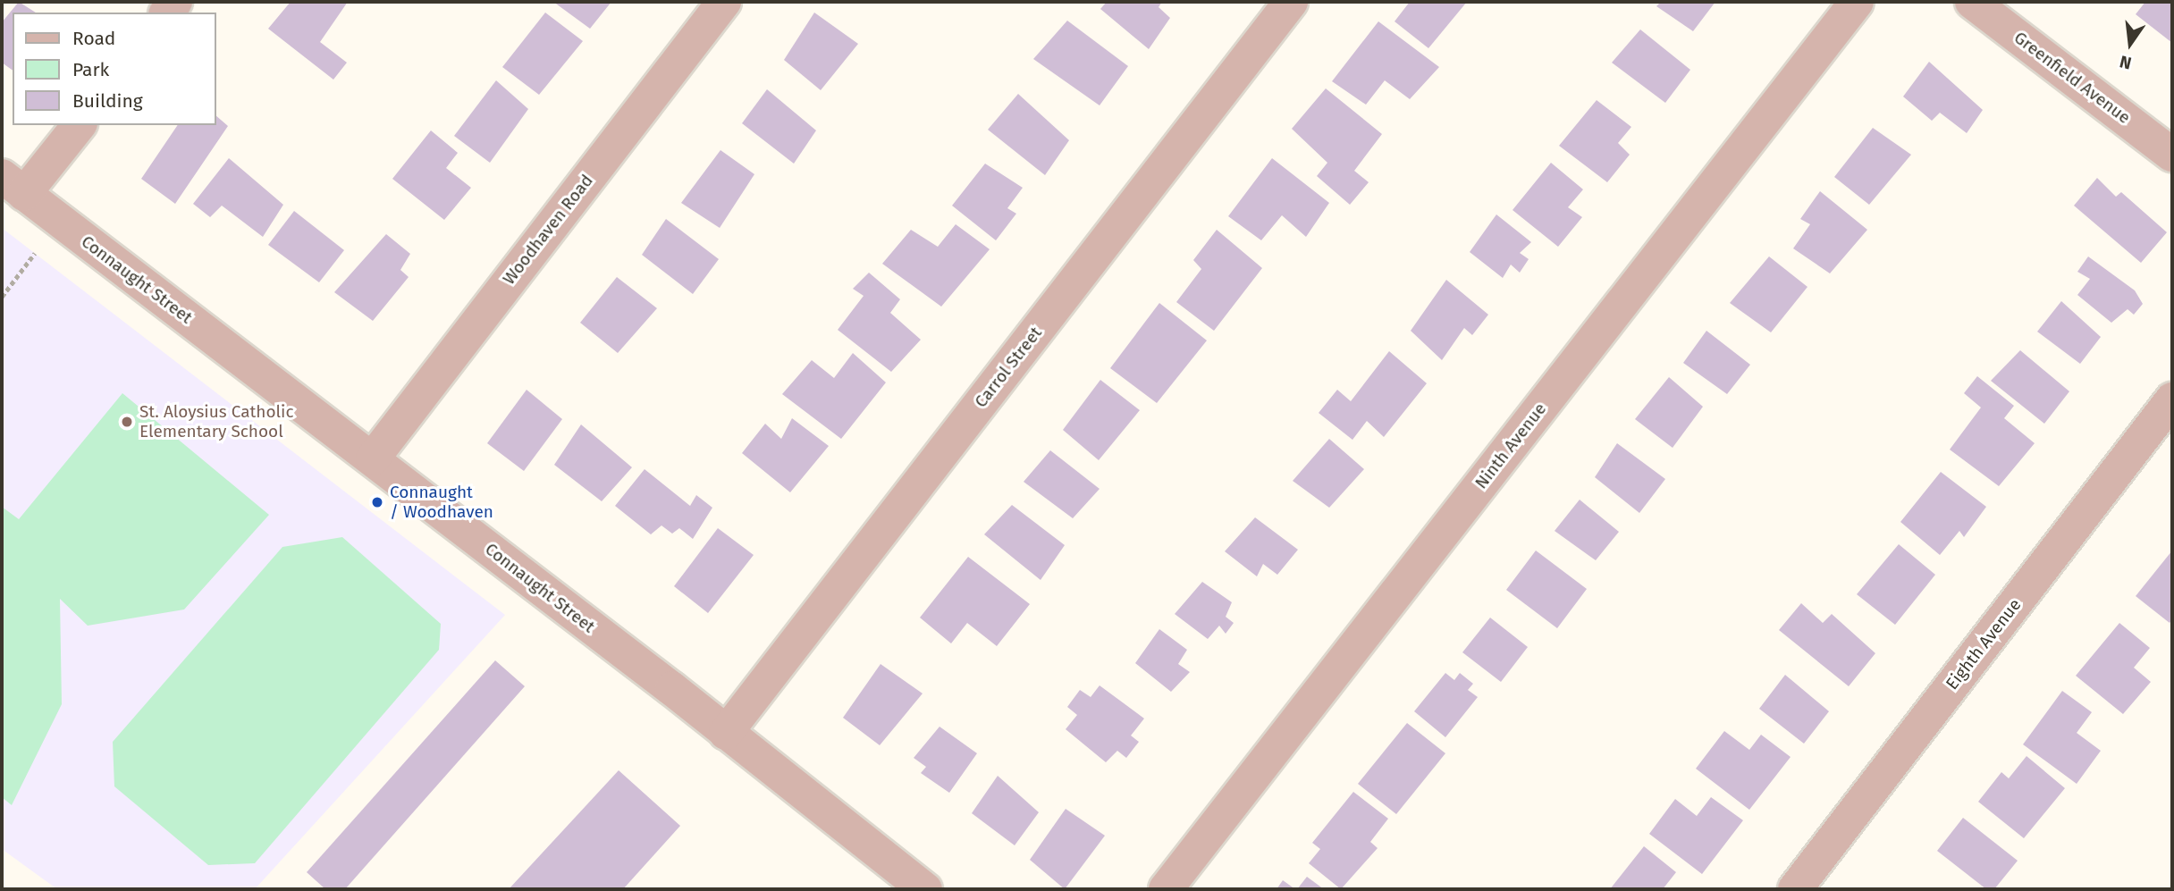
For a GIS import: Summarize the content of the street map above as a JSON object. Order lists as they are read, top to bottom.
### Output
{
  "streets": {
    "street": [
      "Greenfield Avenue",
      "Woodhaven Road",
      "Connaught Street",
      "Carrol Street",
      "Ninth Avenue",
      "Eighth Avenue"
    ]
  },
  "crossings": [
    ["Woodhaven Road", "Connaught Street"],
    ["Connaught Street", "Carrol Street"]
  ],
  "places": ["St. Aloysius Catholic Elementary School", "Connaught / Woodhaven"],
  "legend": ["Road", "Park", "Building"],
  "north": "bottom"
}
